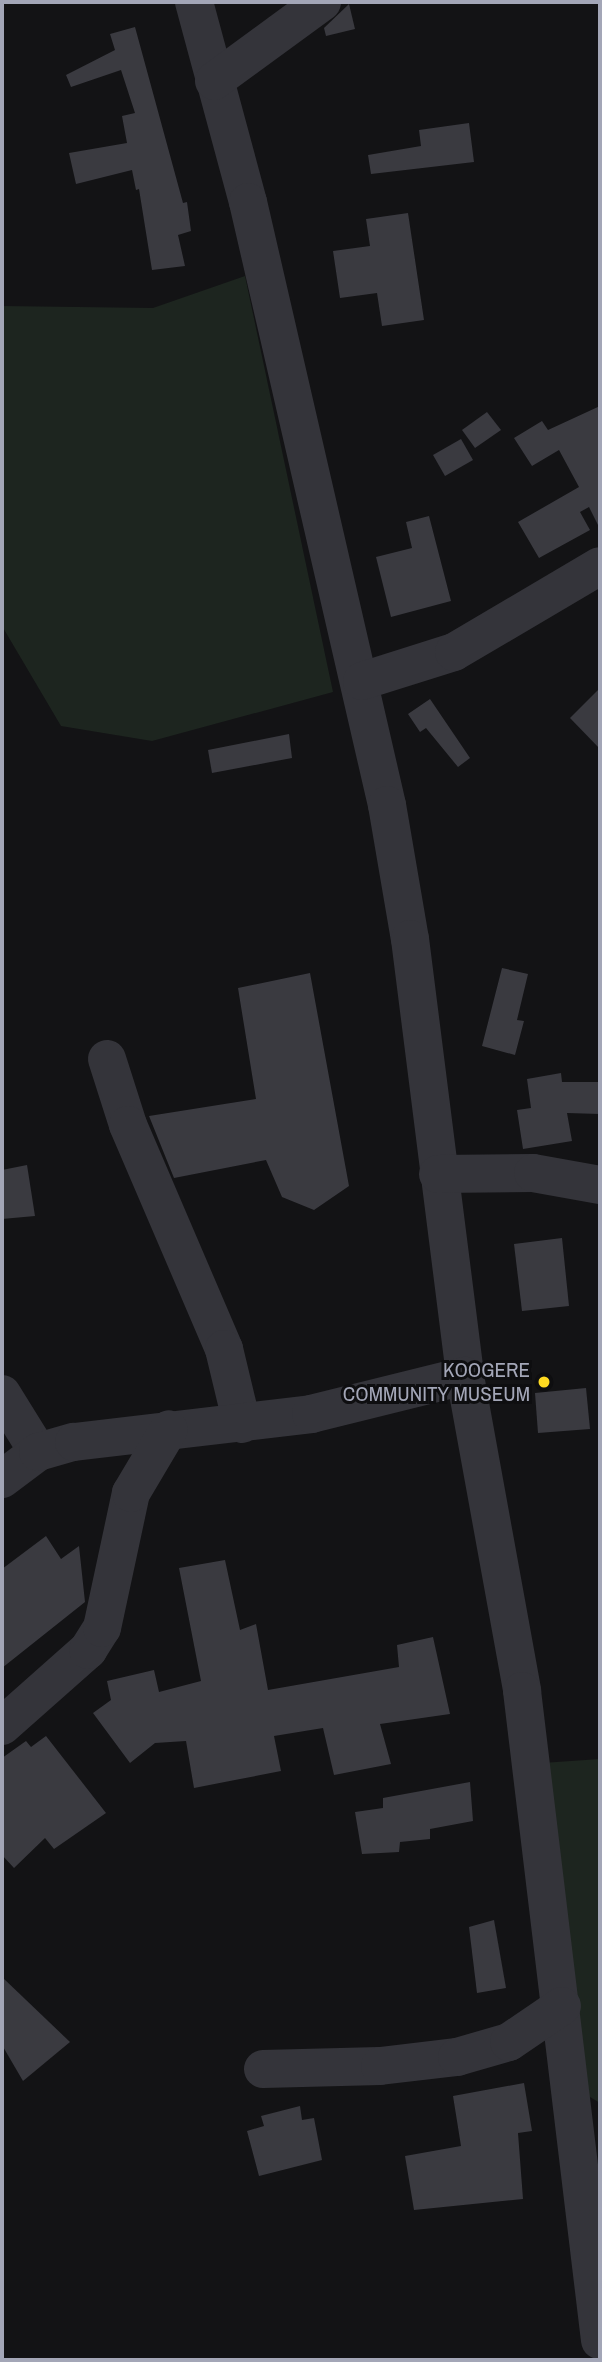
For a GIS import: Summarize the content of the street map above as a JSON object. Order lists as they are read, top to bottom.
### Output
{
  "places": ["KOOGERE COMMUNITY MUSEUM"]
}
